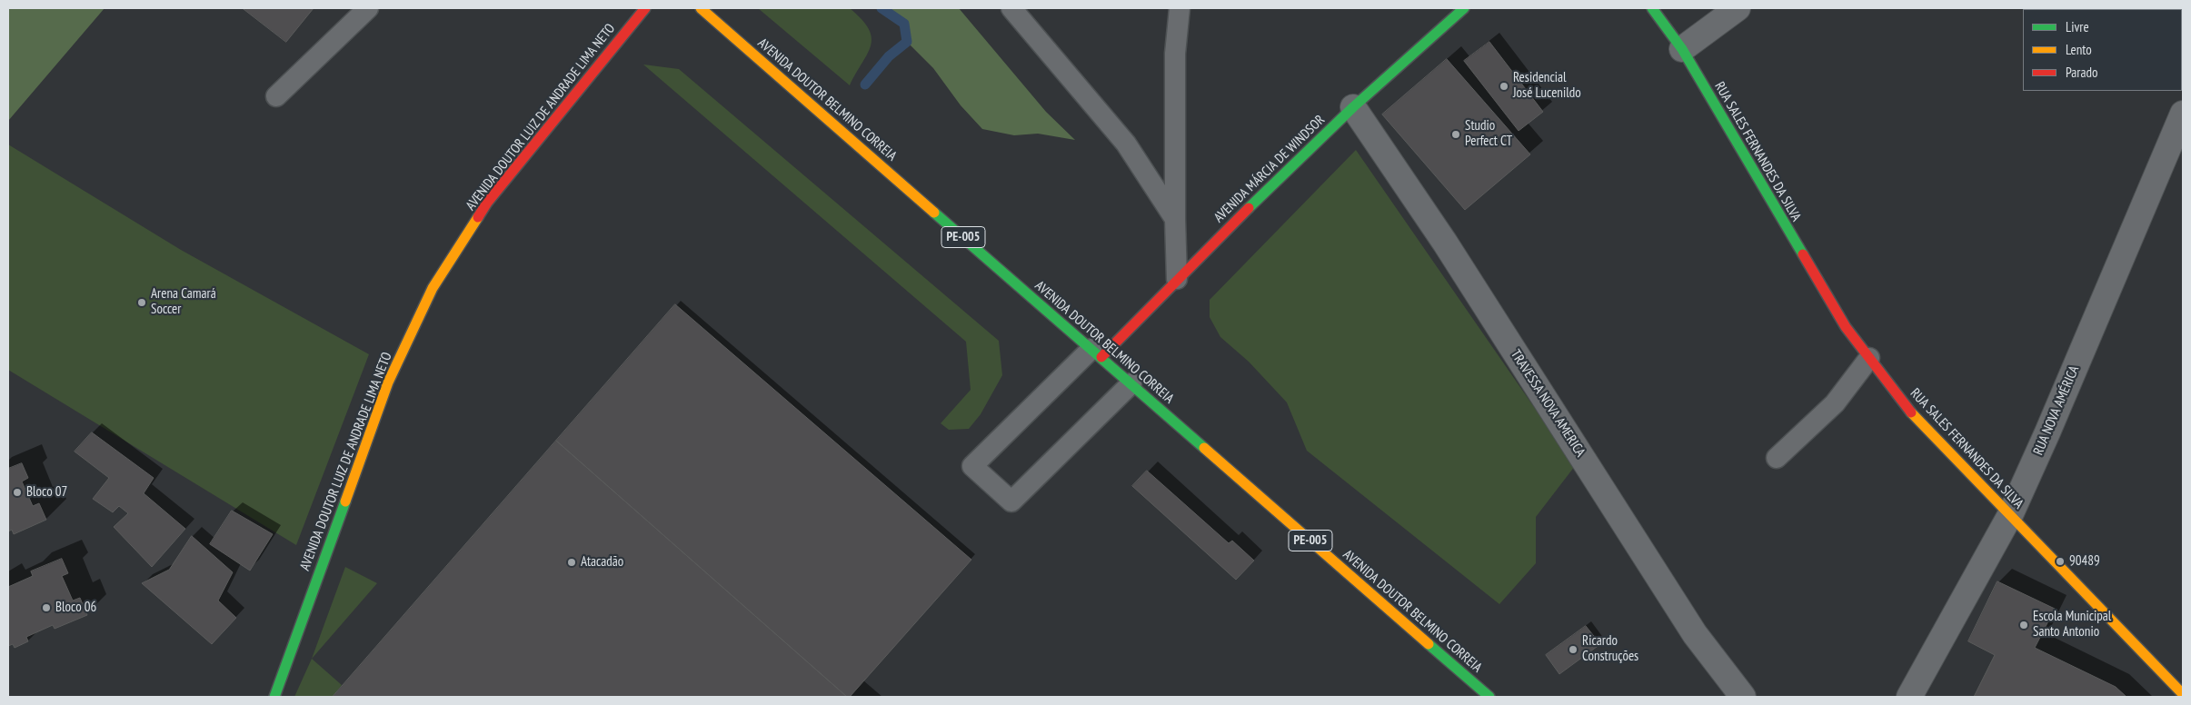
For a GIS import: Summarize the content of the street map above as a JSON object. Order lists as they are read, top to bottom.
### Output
{
  "streets": {
    "street": [
      "AVENIDA DOUTOR BELMINO CORREIA",
      "AVENIDA DOUTOR LUIZ DE ANDRADE LIMA NETO",
      "RUA SALES FERNANDES DA SILVA",
      "AVENIDA MÁRCIA DE WINDSOR",
      "PE-005",
      "TRAVESSA NOVA AMERICA",
      "RUA NOVA AMÉRICA"
    ]
  },
  "crossings": [
    ["AVENIDA DOUTOR BELMINO CORREIA", "AVENIDA MÁRCIA DE WINDSOR"],
    ["RUA SALES FERNANDES DA SILVA", "RUA NOVA AMÉRICA"],
    ["AVENIDA MÁRCIA DE WINDSOR", "TRAVESSA NOVA AMERICA"]
  ],
  "places": [
    "Residencial José Lucenildo",
    "Studio Perfect CT",
    "Arena Camará Soccer",
    "Bloco 07",
    "90489",
    "Atacadão",
    "Bloco 06",
    "Escola Municipal Santo Antonio",
    "Ricardo Construções"
  ],
  "legend": ["Livre", "Lento", "Parado"]
}
